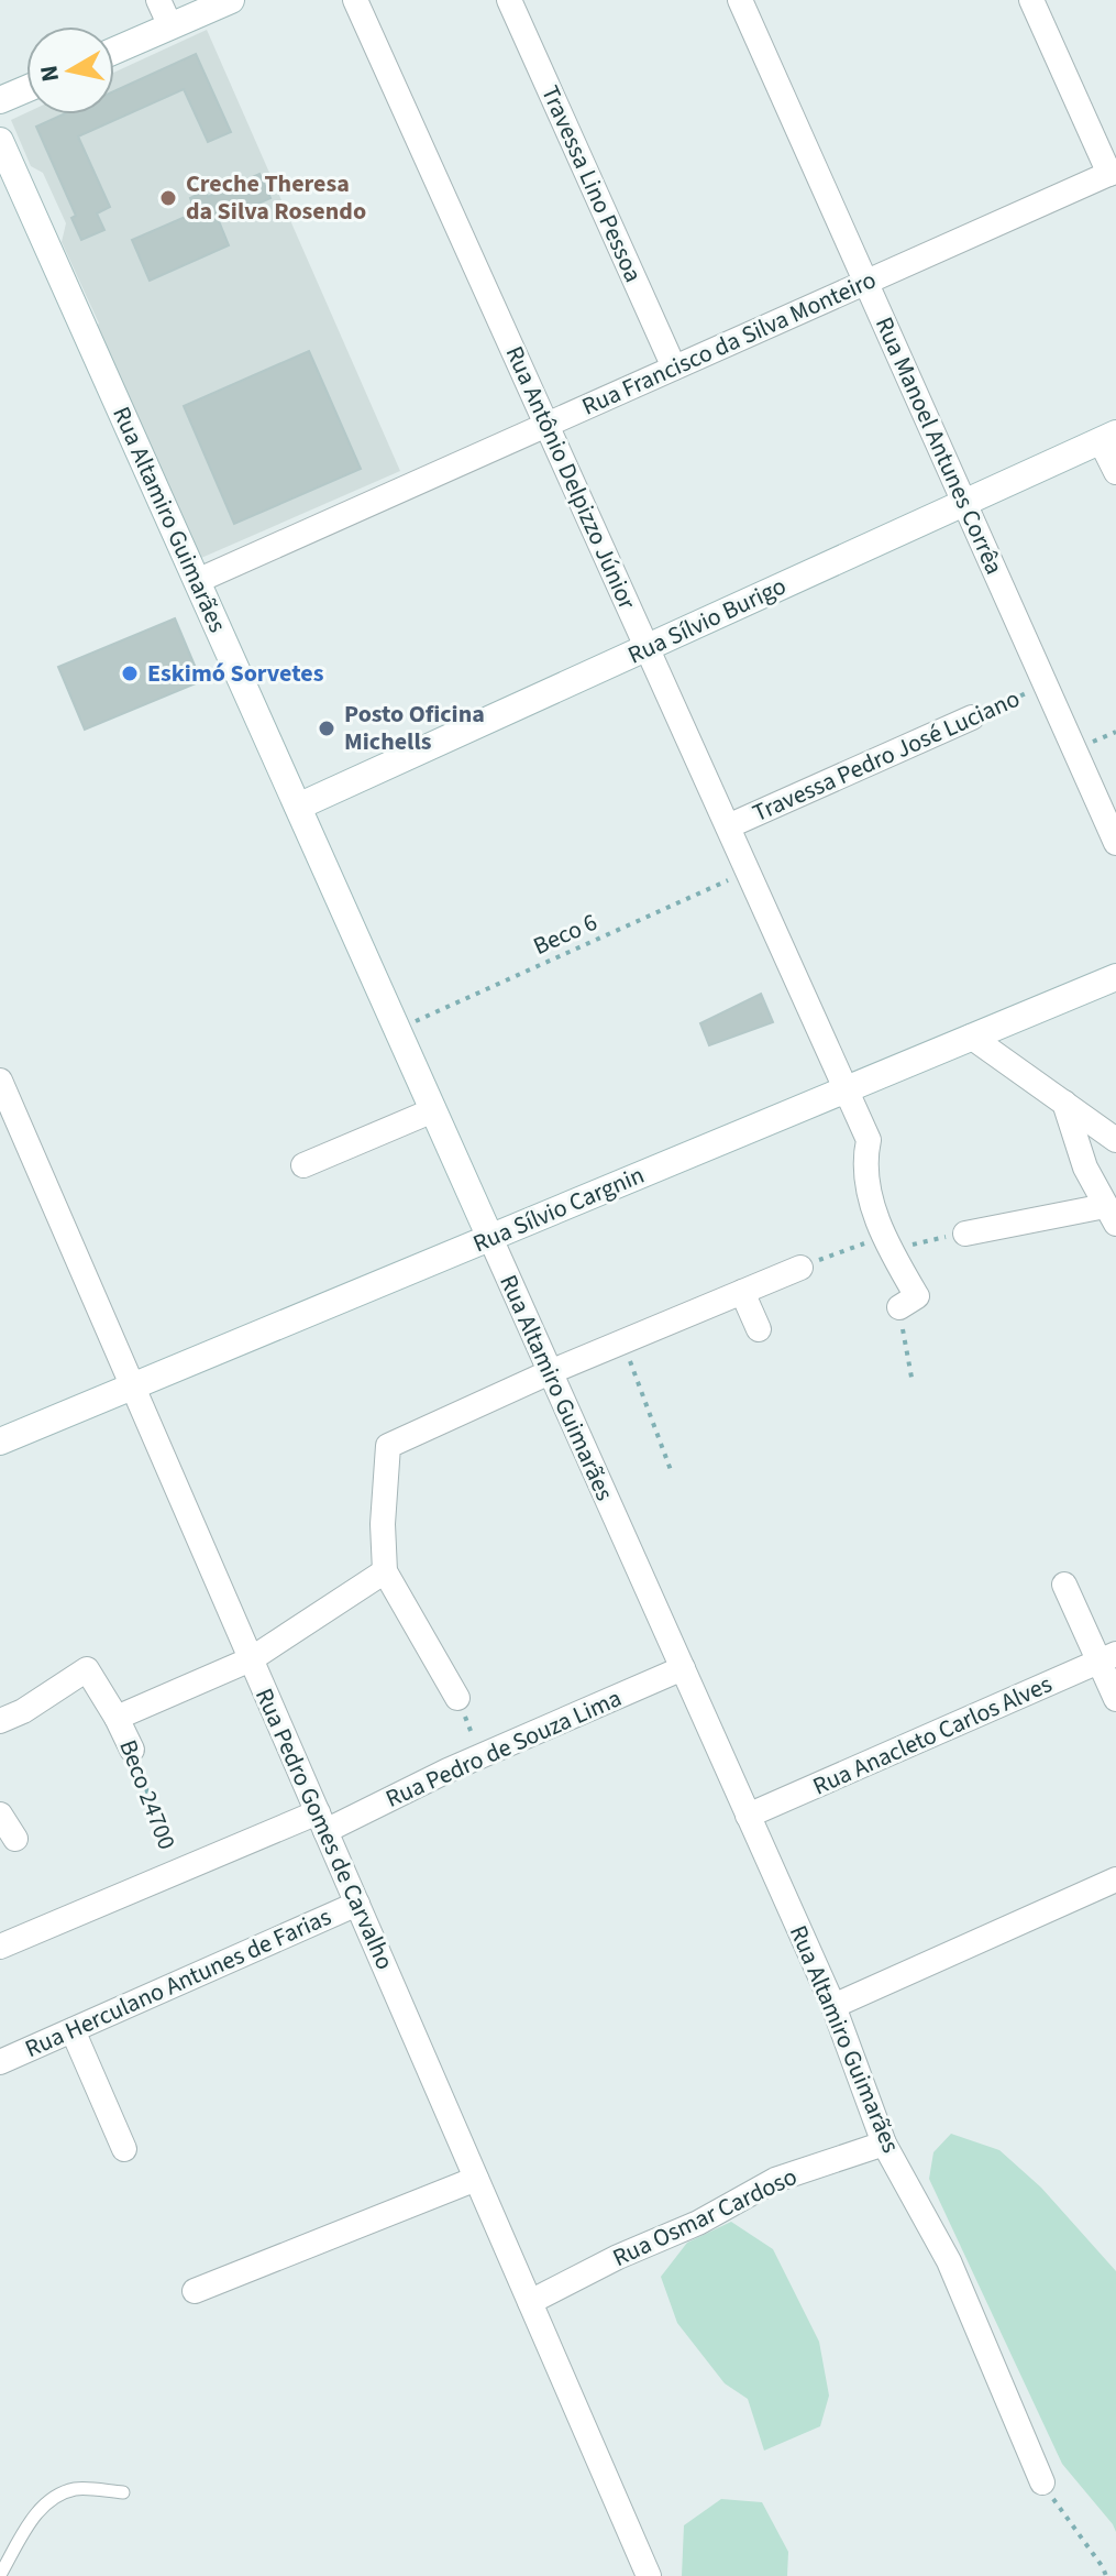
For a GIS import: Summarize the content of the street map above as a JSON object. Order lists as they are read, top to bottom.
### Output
{
  "streets": {
    "street": [
      "Travessa Lino Pessoa",
      "Rua Francisco da Silva Monteiro",
      "Rua Manoel Antunes Corrêa",
      "Rua Antônio Delpizzo Júnior",
      "Rua Altamiro Guimarães",
      "Rua Sílvio Burigo",
      "Travessa Pedro José Luciano",
      "Rua Sílvio Cargnin",
      "Rua Anacleto Carlos Alves",
      "Rua Pedro de Souza Lima",
      "Beco 24700",
      "Rua Pedro Gomes de Carvalho",
      "Rua Herculano Antunes de Farias",
      "Rua Osmar Cardoso"
    ],
    "path": ["Beco 6"]
  },
  "crossings": [
    ["Travessa Lino Pessoa", "Rua Francisco da Silva Monteiro"],
    ["Rua Francisco da Silva Monteiro", "Rua Manoel Antunes Corrêa"],
    ["Rua Francisco da Silva Monteiro", "Rua Antônio Delpizzo Júnior"],
    ["Rua Francisco da Silva Monteiro", "Rua Altamiro Guimarães"],
    ["Rua Manoel Antunes Corrêa", "Rua Sílvio Burigo"],
    ["Rua Manoel Antunes Corrêa", "Travessa Pedro José Luciano"],
    ["Rua Antônio Delpizzo Júnior", "Rua Sílvio Burigo"],
    ["Rua Antônio Delpizzo Júnior", "Travessa Pedro José Luciano"],
    ["Rua Antônio Delpizzo Júnior", "Beco 6"],
    ["Rua Antônio Delpizzo Júnior", "Rua Sílvio Cargnin"],
    ["Rua Altamiro Guimarães", "Rua Sílvio Burigo"],
    ["Rua Altamiro Guimarães", "Beco 6"],
    ["Rua Altamiro Guimarães", "Rua Sílvio Cargnin"],
    ["Rua Altamiro Guimarães", "Rua Anacleto Carlos Alves"],
    ["Rua Altamiro Guimarães", "Rua Pedro de Souza Lima"],
    ["Rua Altamiro Guimarães", "Rua Osmar Cardoso"],
    ["Rua Sílvio Cargnin", "Rua Pedro Gomes de Carvalho"],
    ["Rua Pedro de Souza Lima", "Beco 24700"],
    ["Rua Pedro de Souza Lima", "Rua Pedro Gomes de Carvalho"],
    ["Rua Pedro Gomes de Carvalho", "Rua Herculano Antunes de Farias"],
    ["Rua Pedro Gomes de Carvalho", "Rua Osmar Cardoso"]
  ],
  "places": ["Creche Theresa da Silva Rosendo", "Eskimó Sorvetes", "Posto Oficina Michells"],
  "north": "left"
}
